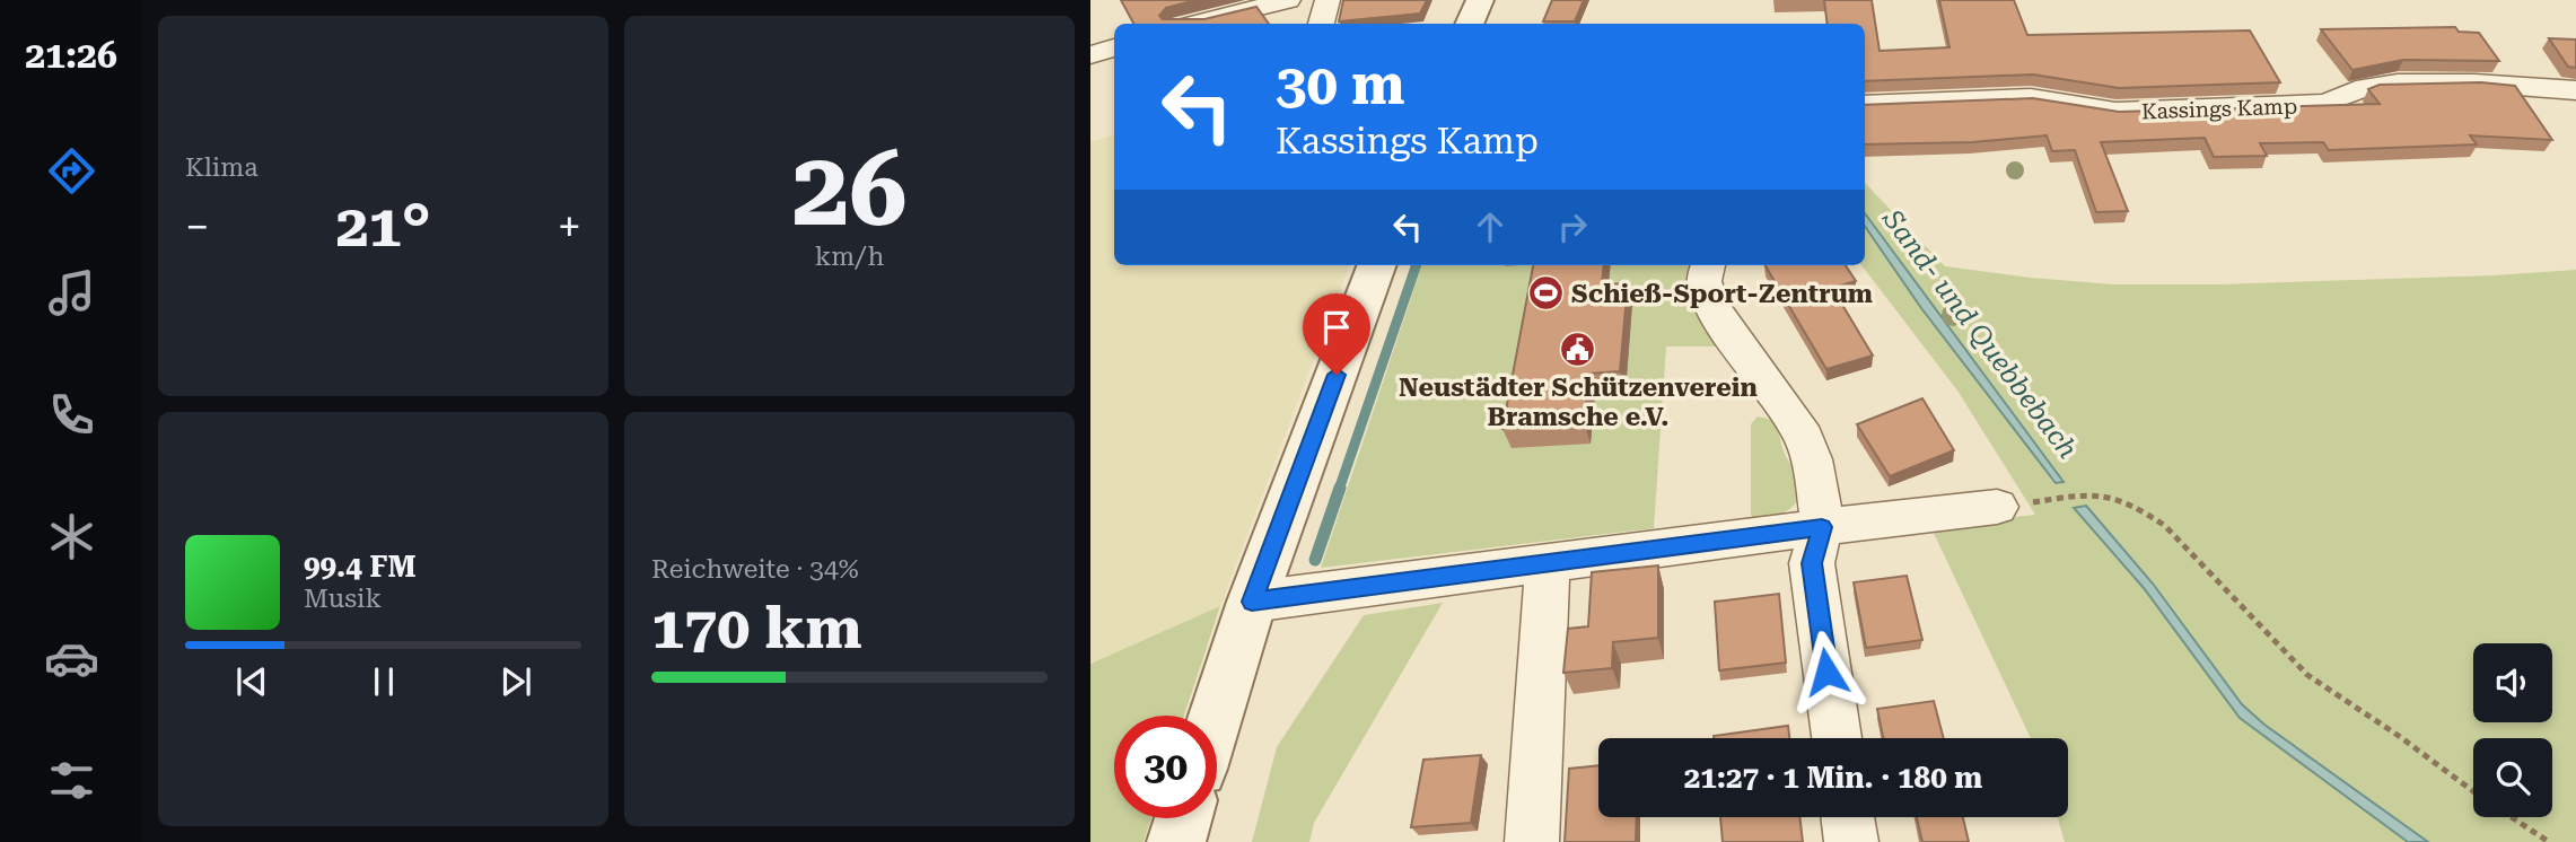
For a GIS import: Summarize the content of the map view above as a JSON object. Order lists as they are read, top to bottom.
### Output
{
  "streets": {
    "street": ["Kassings Kamp"]
  },
  "water": ["Sand- und Quebbebach"],
  "places": {
    "sports": ["Schieß-Sport-Zentrum"],
    "public building": ["Neustädter Schützenverein Bramsche e.V."]
  },
  "page": {
    "tabs": "21:26",
    "tile": [
      "Klima",
      ["26", "km/h"],
      ["Reichweite · 34%", "170 km"]
    ],
    "turn": ["30 m", "Kassings Kamp"],
    "heat": ["−", "21°", "+"],
    "song": ["99.4 FM", "Musik"],
    "limit": "30",
    "trip": "21:27 · 1 Min. · 180 m"
  }
}
